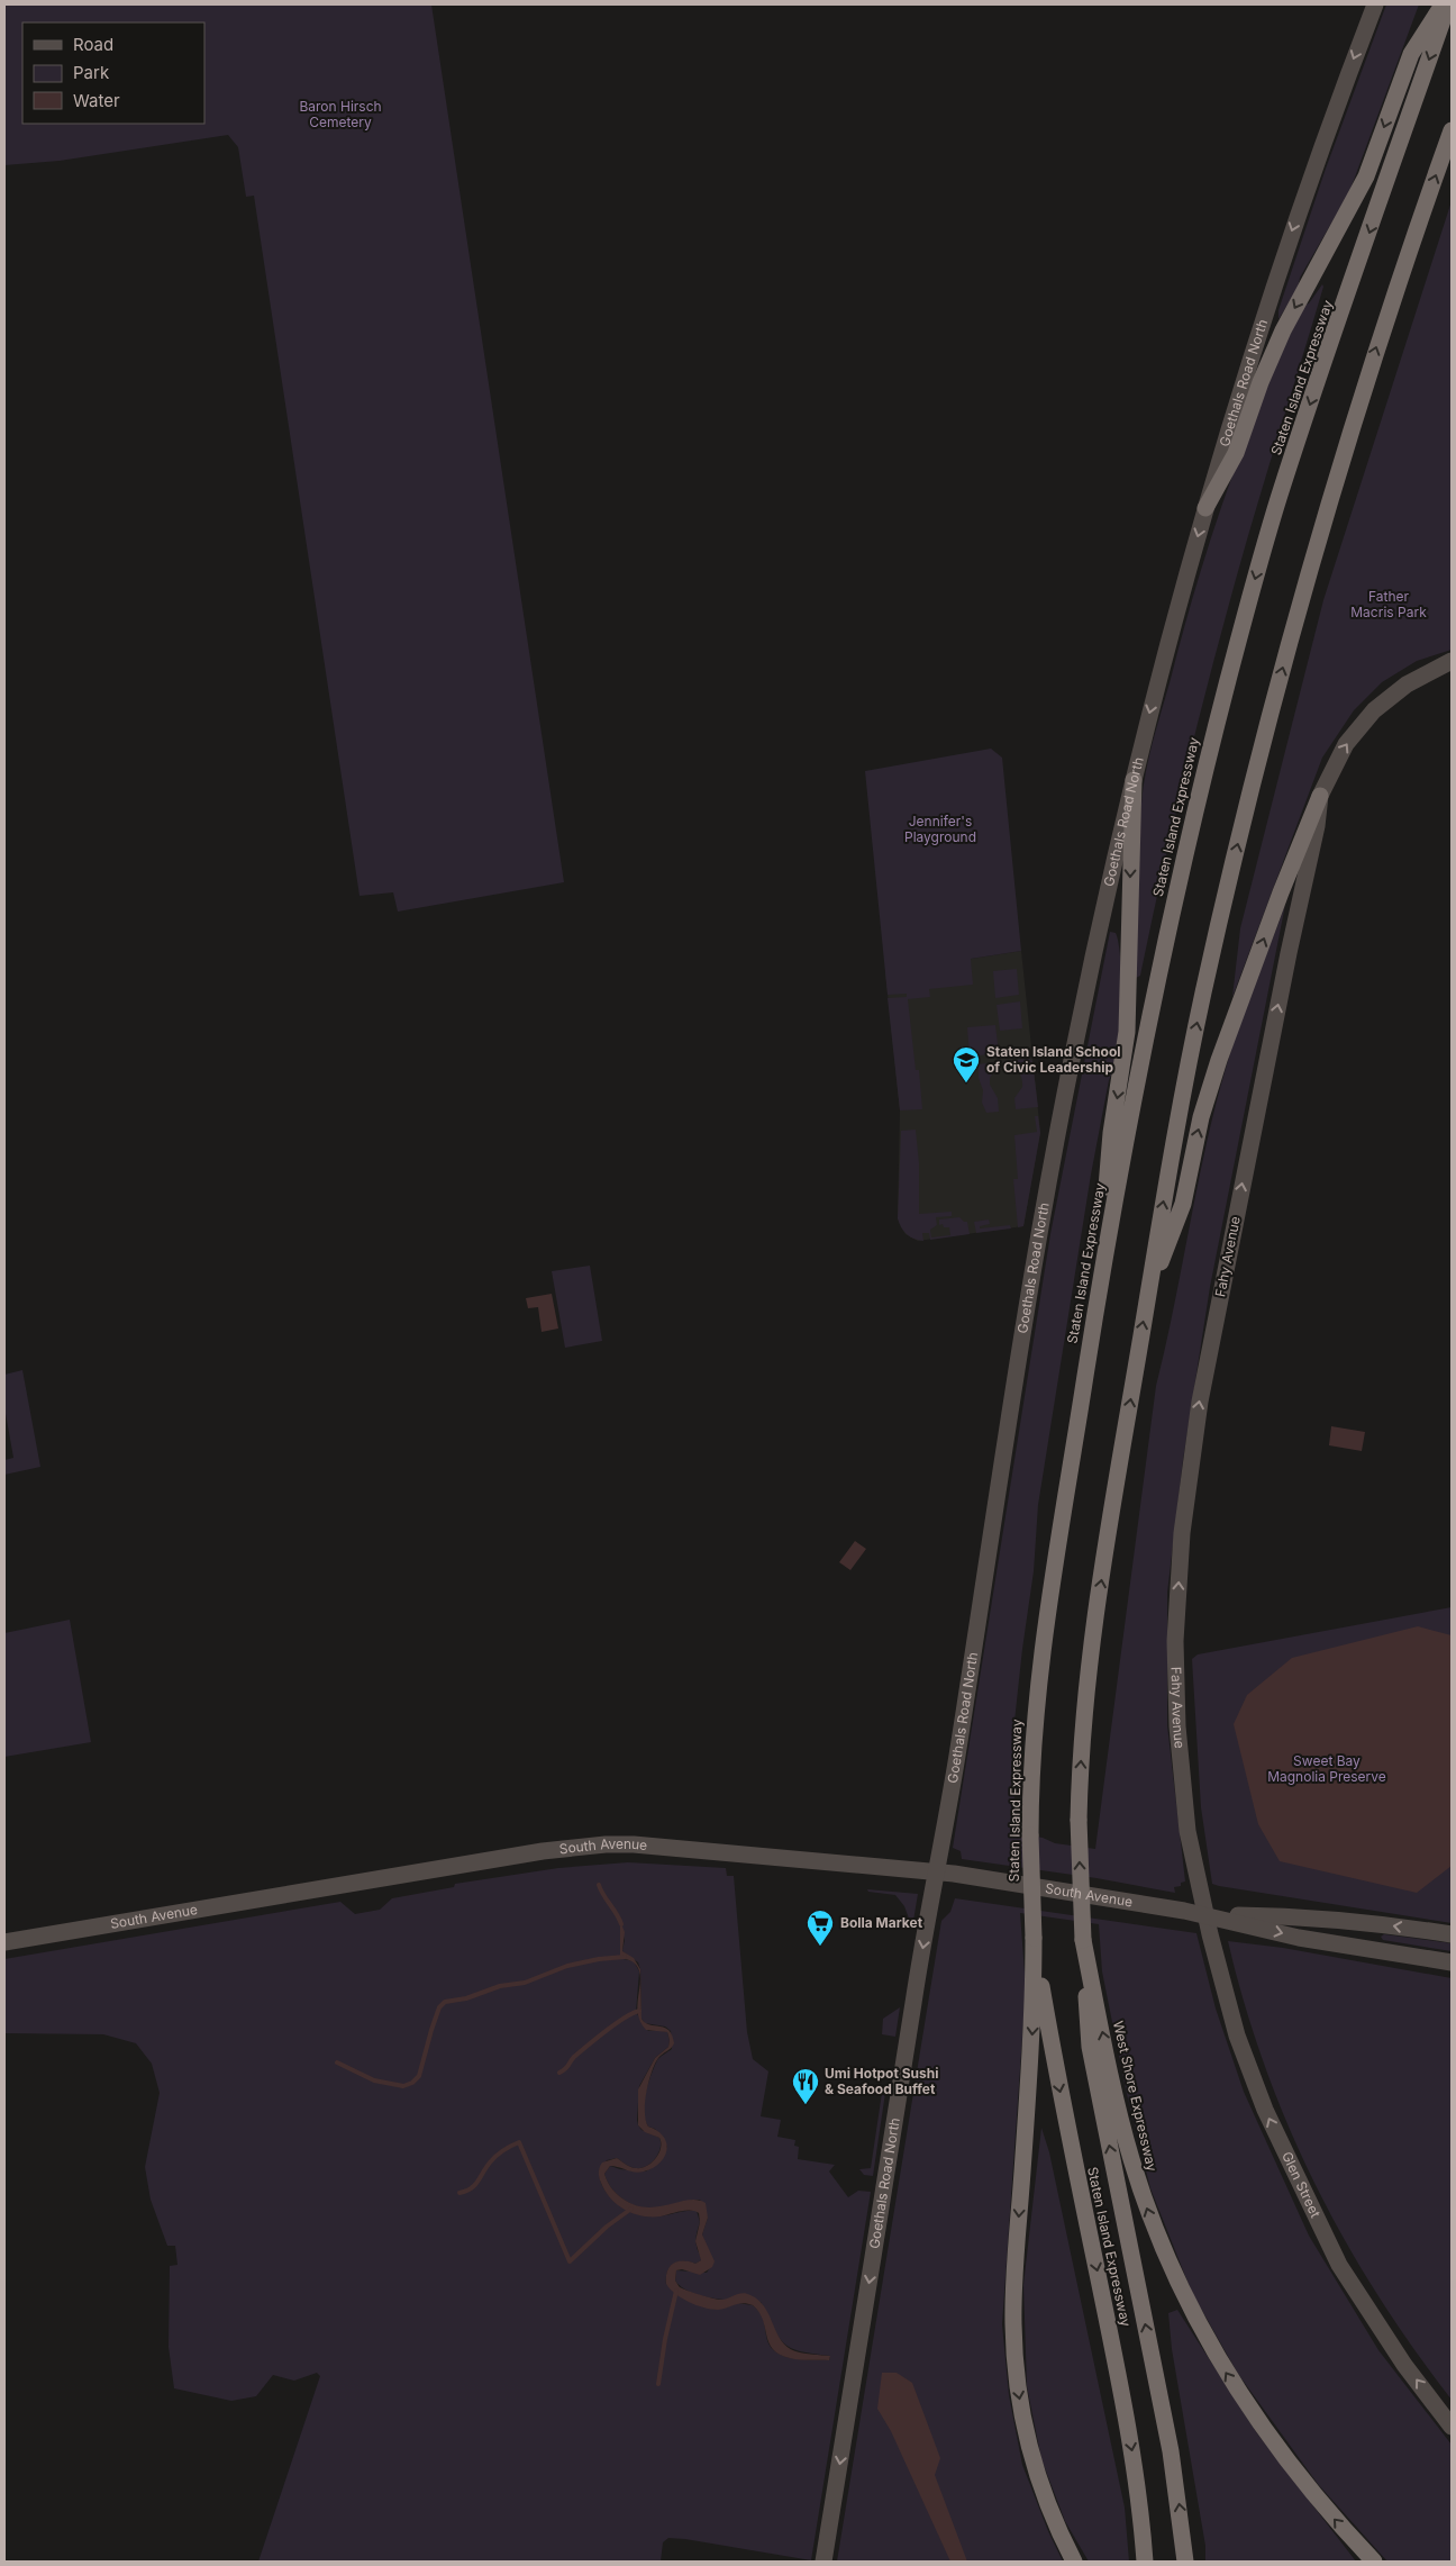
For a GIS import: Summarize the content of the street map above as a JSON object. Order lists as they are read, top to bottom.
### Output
{
  "streets": {
    "highway": ["Staten Island Expressway", "West Shore Expressway"],
    "street": [
      "Goethals Road North",
      "Fahy Avenue",
      "South Avenue",
      "Glen Street"
    ]
  },
  "crossings": [
    ["Staten Island Expressway", "West Shore Expressway"],
    ["Goethals Road North", "South Avenue"],
    ["Fahy Avenue", "South Avenue"],
    ["Fahy Avenue", "Glen Street"],
    ["South Avenue", "Glen Street"]
  ],
  "one_way": [
    "Goethals Road North",
    "Fahy Avenue",
    "West Shore Expressway",
    "Glen Street"
  ],
  "parks": [
    "Baron Hirsch Cemetery",
    "Father Macris Park",
    "Jennifer's Playground",
    "Sweet Bay Magnolia Preserve"
  ],
  "places": {
    "school or university": ["Staten Island School of Civic Leadership"],
    "supermarket": ["Bolla Market"],
    "restaurant": ["Umi Hotpot Sushi & Seafood Buffet"]
  },
  "legend": ["Road", "Park", "Water"]
}
